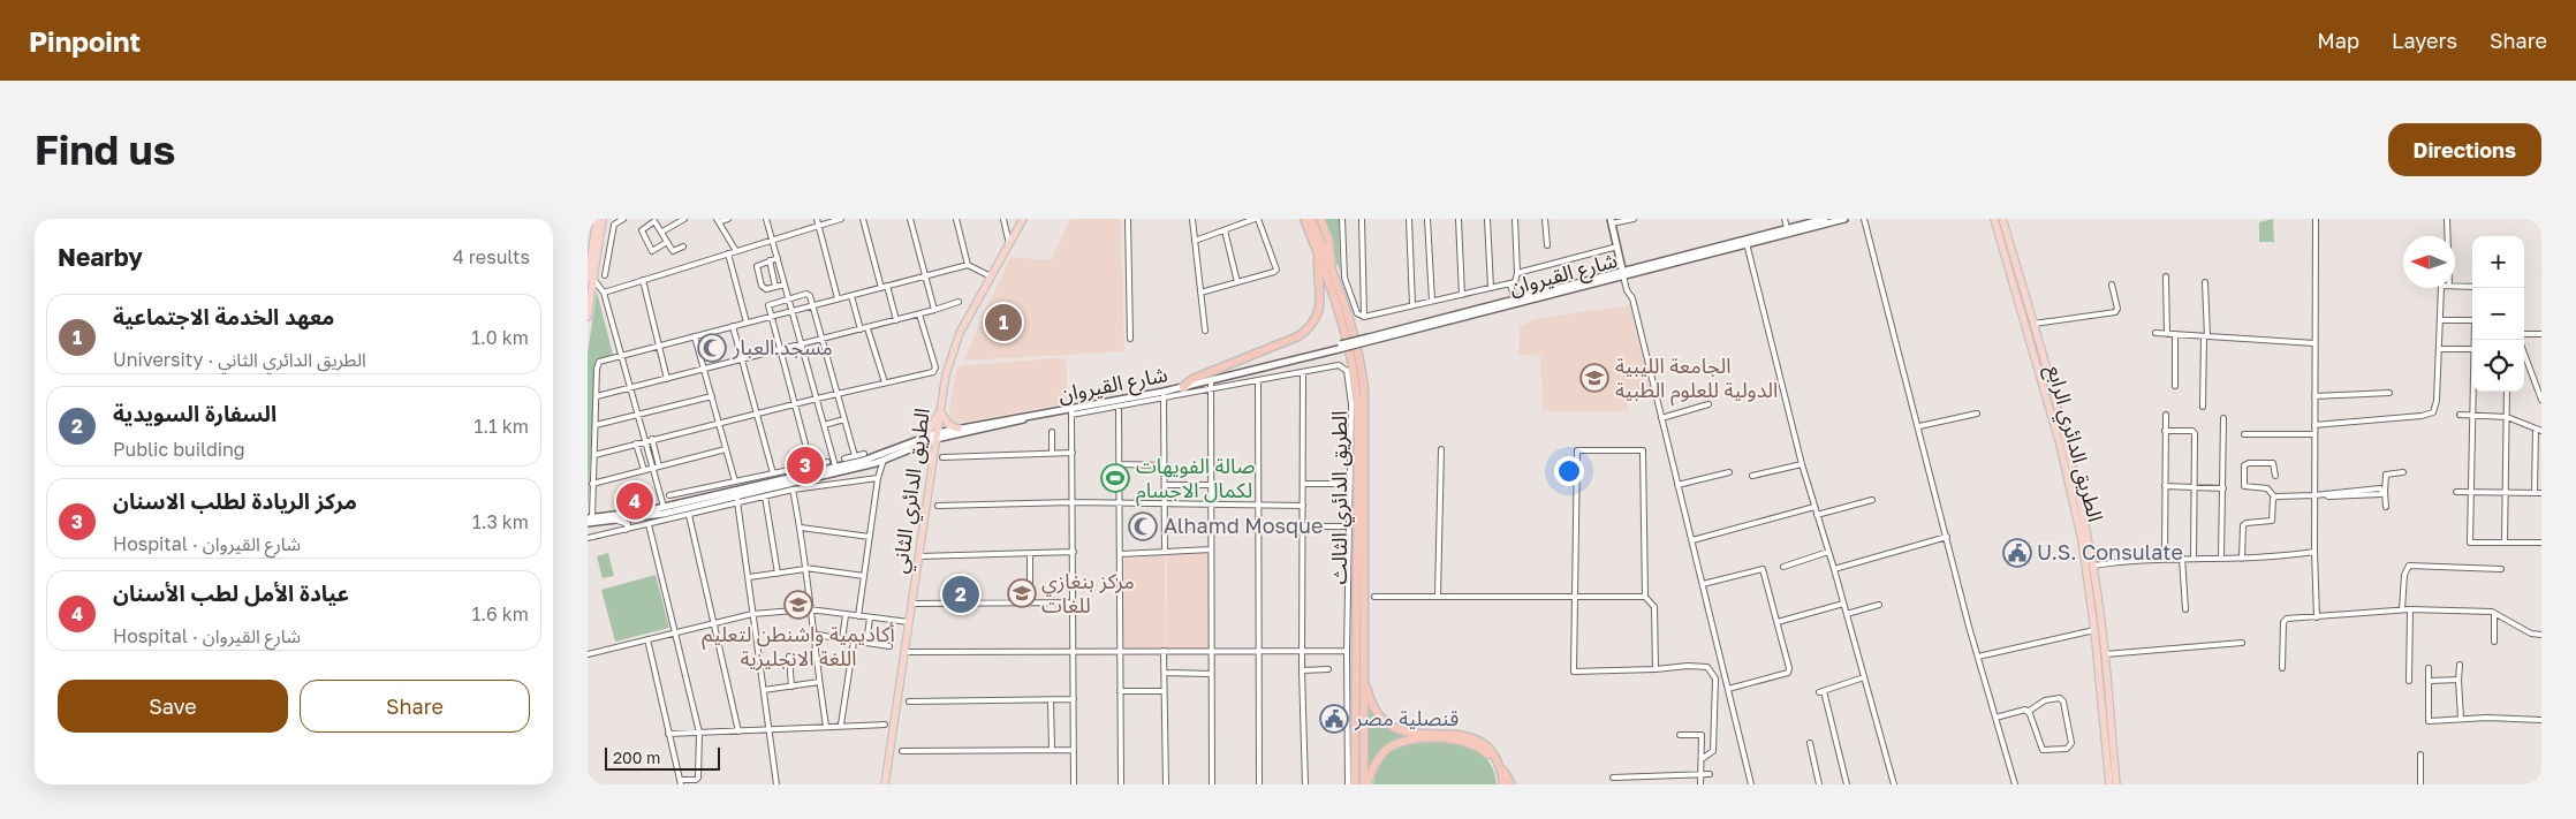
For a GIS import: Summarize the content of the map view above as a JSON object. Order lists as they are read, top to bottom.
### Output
{
  "streets": {
    "highway": ["الطريق الدائري الثالث"],
    "main road": ["شارع القيروان", "الطريق الدائري الرابع", "الطريق الدائري الثاني"]
  },
  "crossings": [
    ["شارع القيروان", "الطريق الدائري الثاني"]
  ],
  "places": {
    "mosque": ["مسجد العبار", "Alhamd Mosque"],
    "school or university": ["الجامعة الليبية الدولية للعلوم الطبية", "مركز بنغازي للغات", "أكاديمية واشنطن لتعليم اللغة الانجليزية"],
    "sports": ["صالة الفويهات لكمال الاجسام"],
    "public building": ["U.S. Consulate", "قنصلية مصر"]
  },
  "scale_bar": "200 m",
  "north": "left",
  "page": {
    "header": "Pinpoint",
    "nav": ["Map", "Layers", "Share"],
    "buttons": [
      "Directions",
      ["Save", "Share"]
    ],
    "title": "Find us",
    "heading": ["Nearby", "4 results"],
    "map_buttons": ["+", "−"],
    "list": [
      {
        "mark": "1",
        "name": "معهد الخدمة الاجتماعية",
        "note": "University · الطريق الدائري الثاني",
        "value": "1.0 km"
      },
      {
        "mark": "2",
        "name": "السفارة السويدية",
        "note": "Public building",
        "value": "1.1 km"
      },
      {
        "mark": "3",
        "name": "مركز الريادة لطلب الاسنان",
        "note": "Hospital · شارع القيروان",
        "value": "1.3 km"
      },
      {
        "mark": "4",
        "name": "عيادة الأمل لطب الأسنان",
        "note": "Hospital · شارع القيروان",
        "value": "1.6 km"
      }
    ],
    "pins": [
      "1",
      "3",
      "4",
      "2"
    ],
    "scale": "200 m"
  }
}
